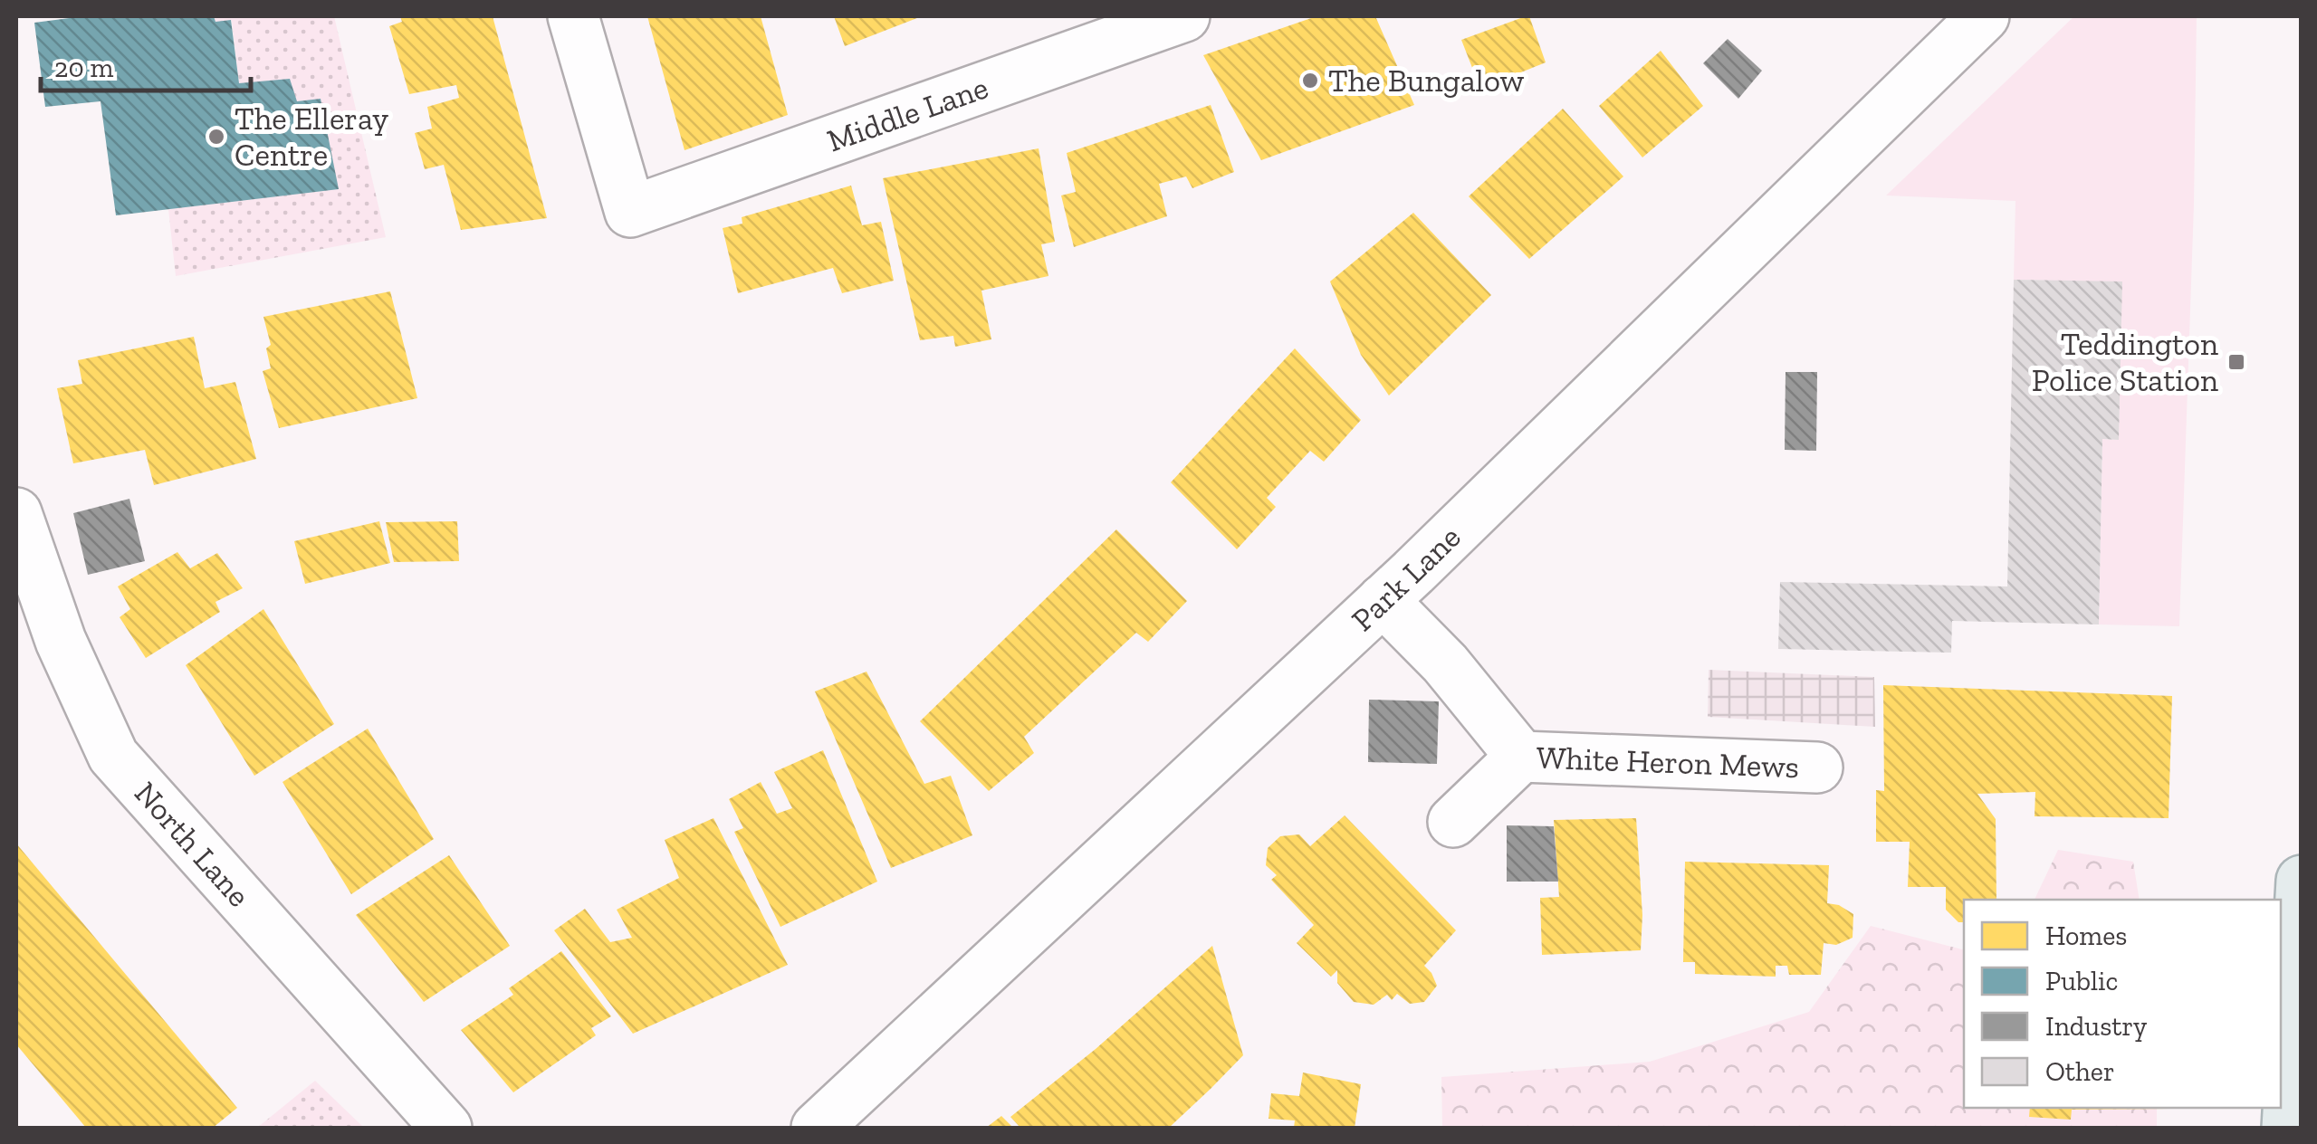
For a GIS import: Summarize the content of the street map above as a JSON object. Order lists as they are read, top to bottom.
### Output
{
  "streets": {
    "street": [
      "Middle Lane",
      "Park Lane",
      "White Heron Mews",
      "North Lane"
    ]
  },
  "crossings": [
    ["Park Lane", "White Heron Mews"]
  ],
  "places": {
    "other": ["The Bungalow", "The Elleray Centre"],
    "transit": ["Teddington Police Station"]
  },
  "legend": [
    "Homes",
    "Public",
    "Industry",
    "Other"
  ],
  "scale_bar": "20 m"
}
